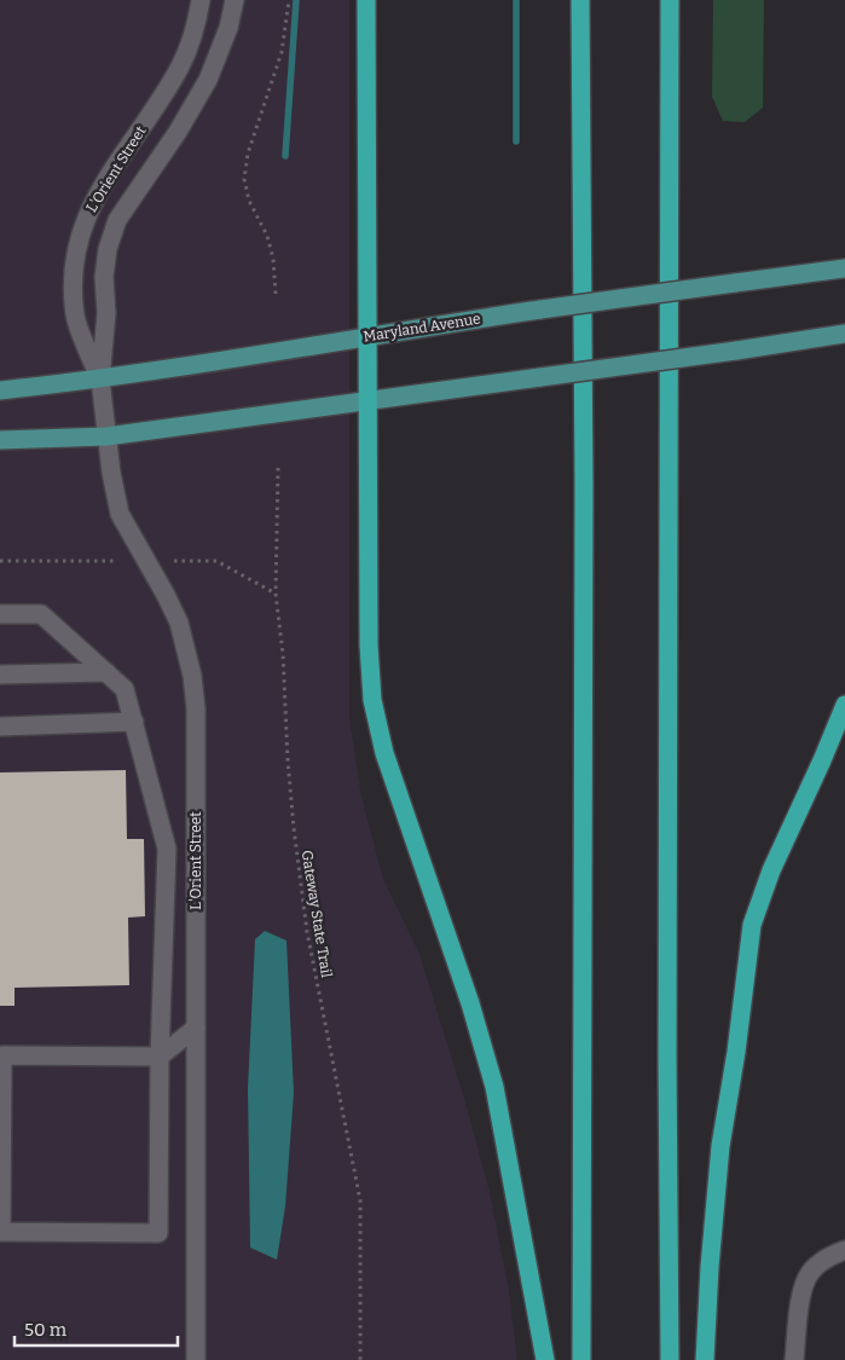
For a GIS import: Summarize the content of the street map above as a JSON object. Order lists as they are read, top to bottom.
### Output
{
  "streets": {
    "main road": ["Maryland Avenue"],
    "street": ["L'Orient Street"],
    "path": ["Gateway State Trail"]
  },
  "crossings": [
    ["L'Orient Street", "Maryland Avenue"]
  ],
  "scale_bar": "50 m"
}
